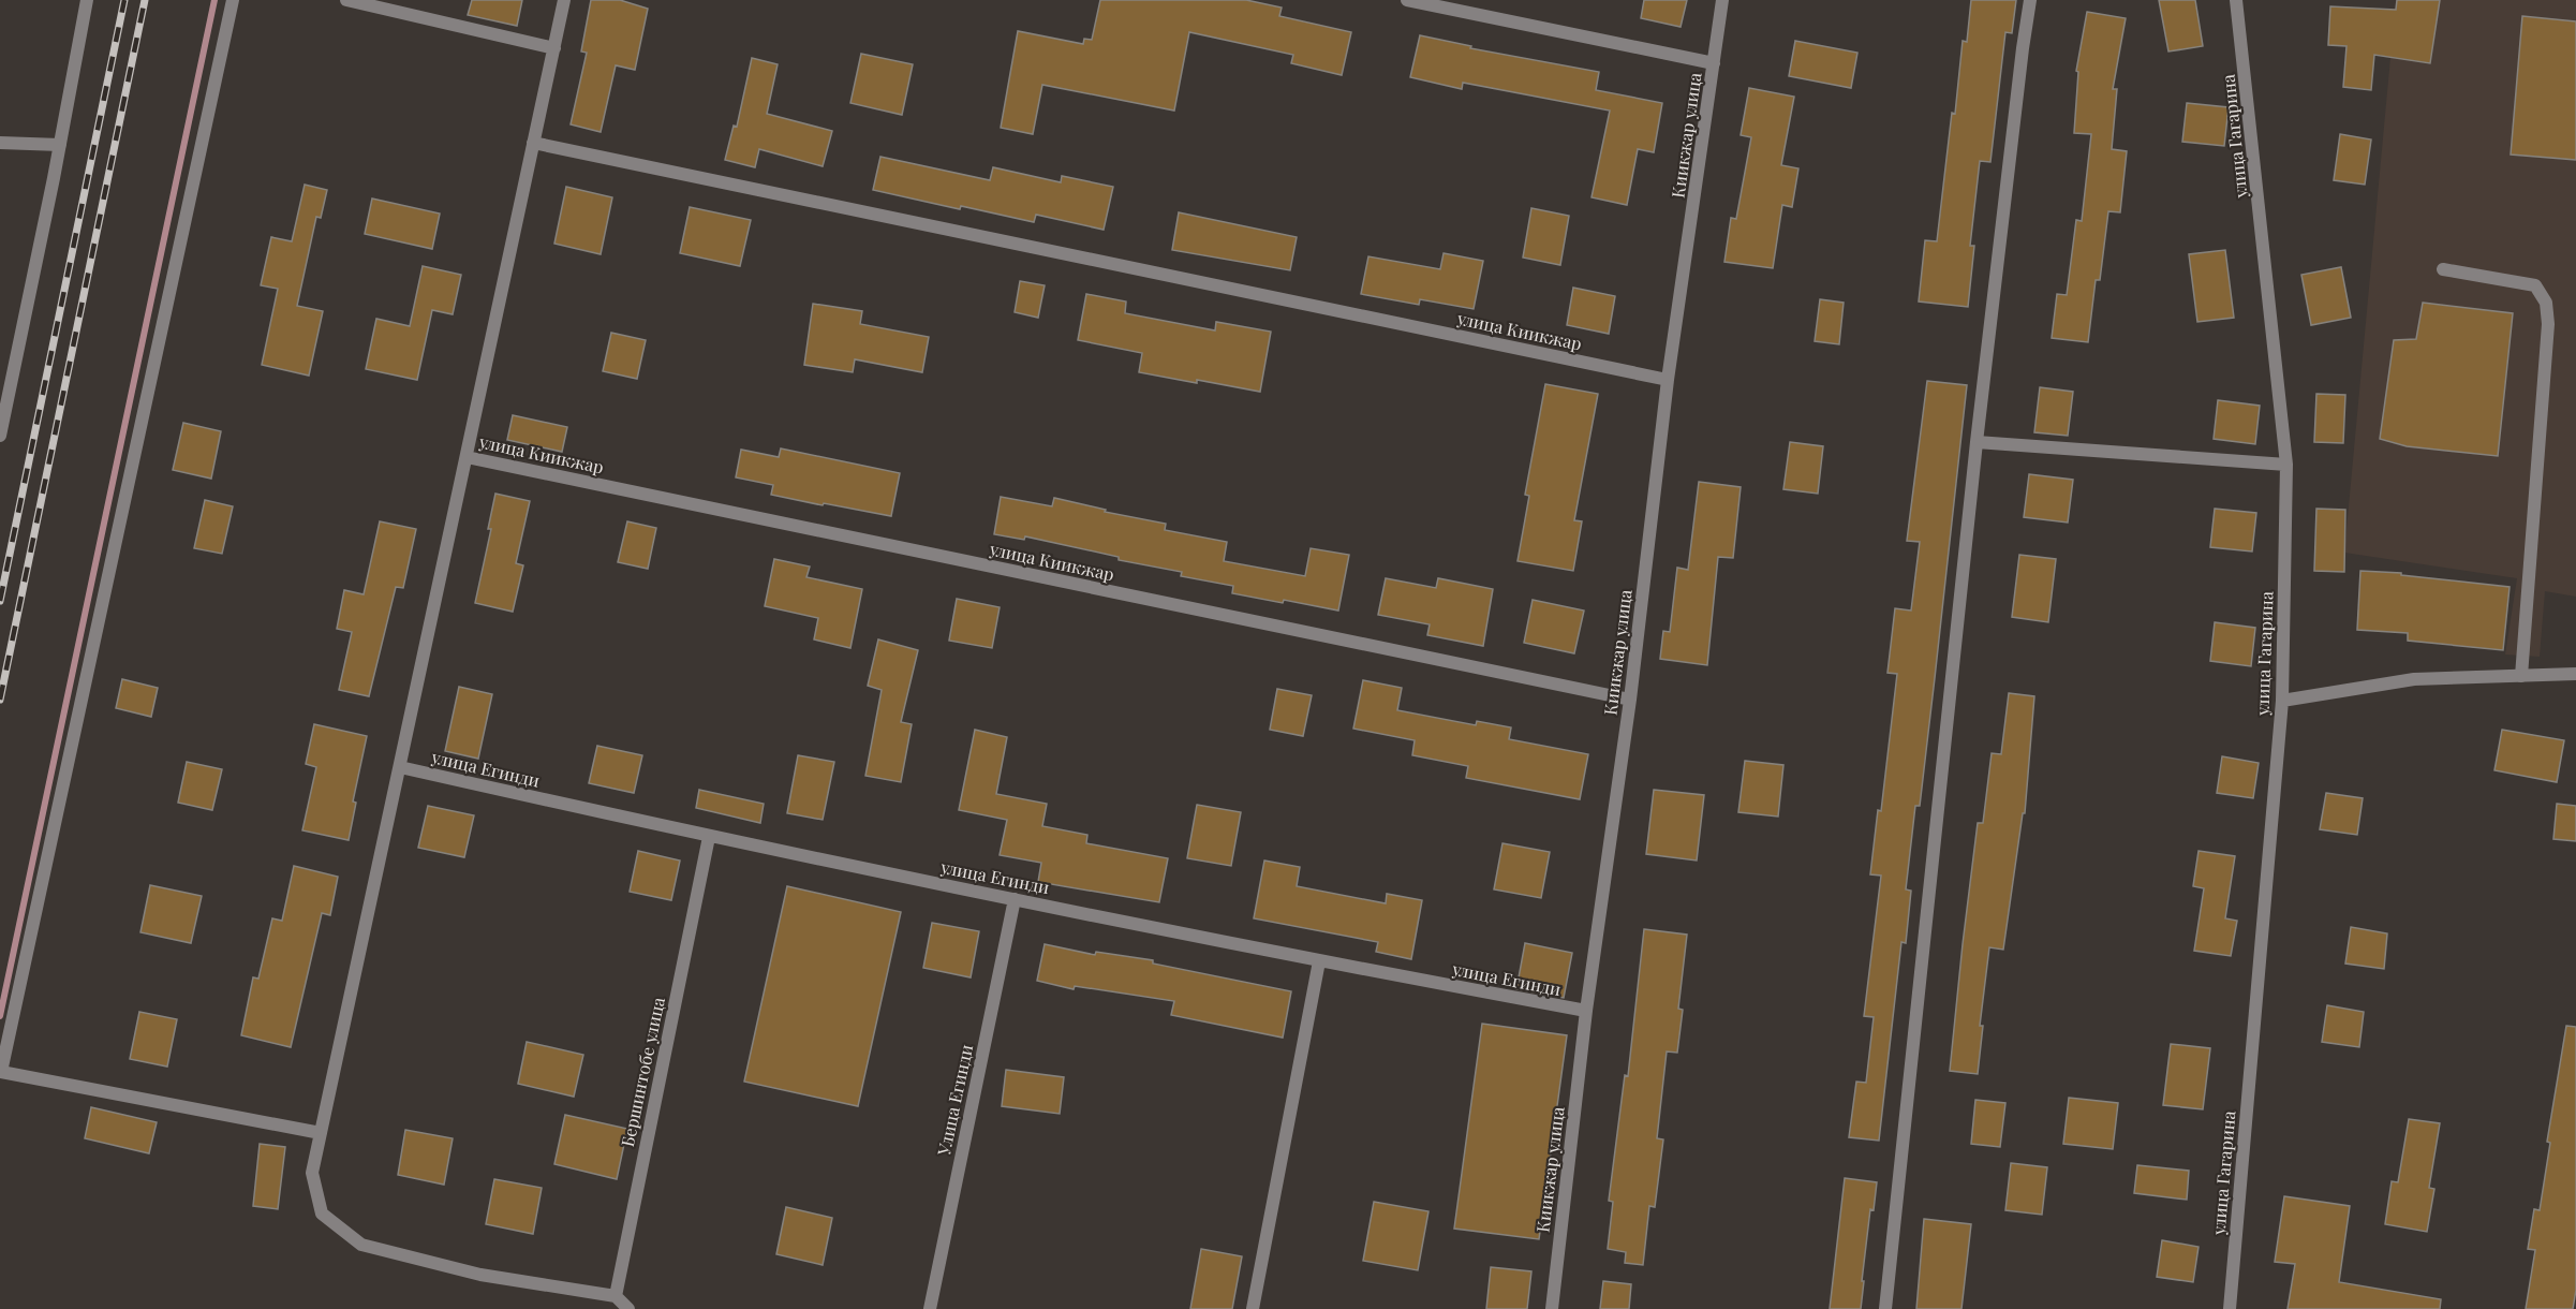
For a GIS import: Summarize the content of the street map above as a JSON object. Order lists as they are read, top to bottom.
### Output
{
  "streets": {
    "street": [
      "Киикжар улица",
      "улица Гагарина",
      "улица Киикжар",
      "улица Егинди",
      "Бершинтобе улица",
      "Улица Егинди"
    ]
  },
  "crossings": [
    ["Киикжар улица", "улица Киикжар"],
    ["Киикжар улица", "улица Егинди"],
    ["улица Егинди", "Бершинтобе улица"],
    ["улица Егинди", "Улица Егинди"]
  ]
}
